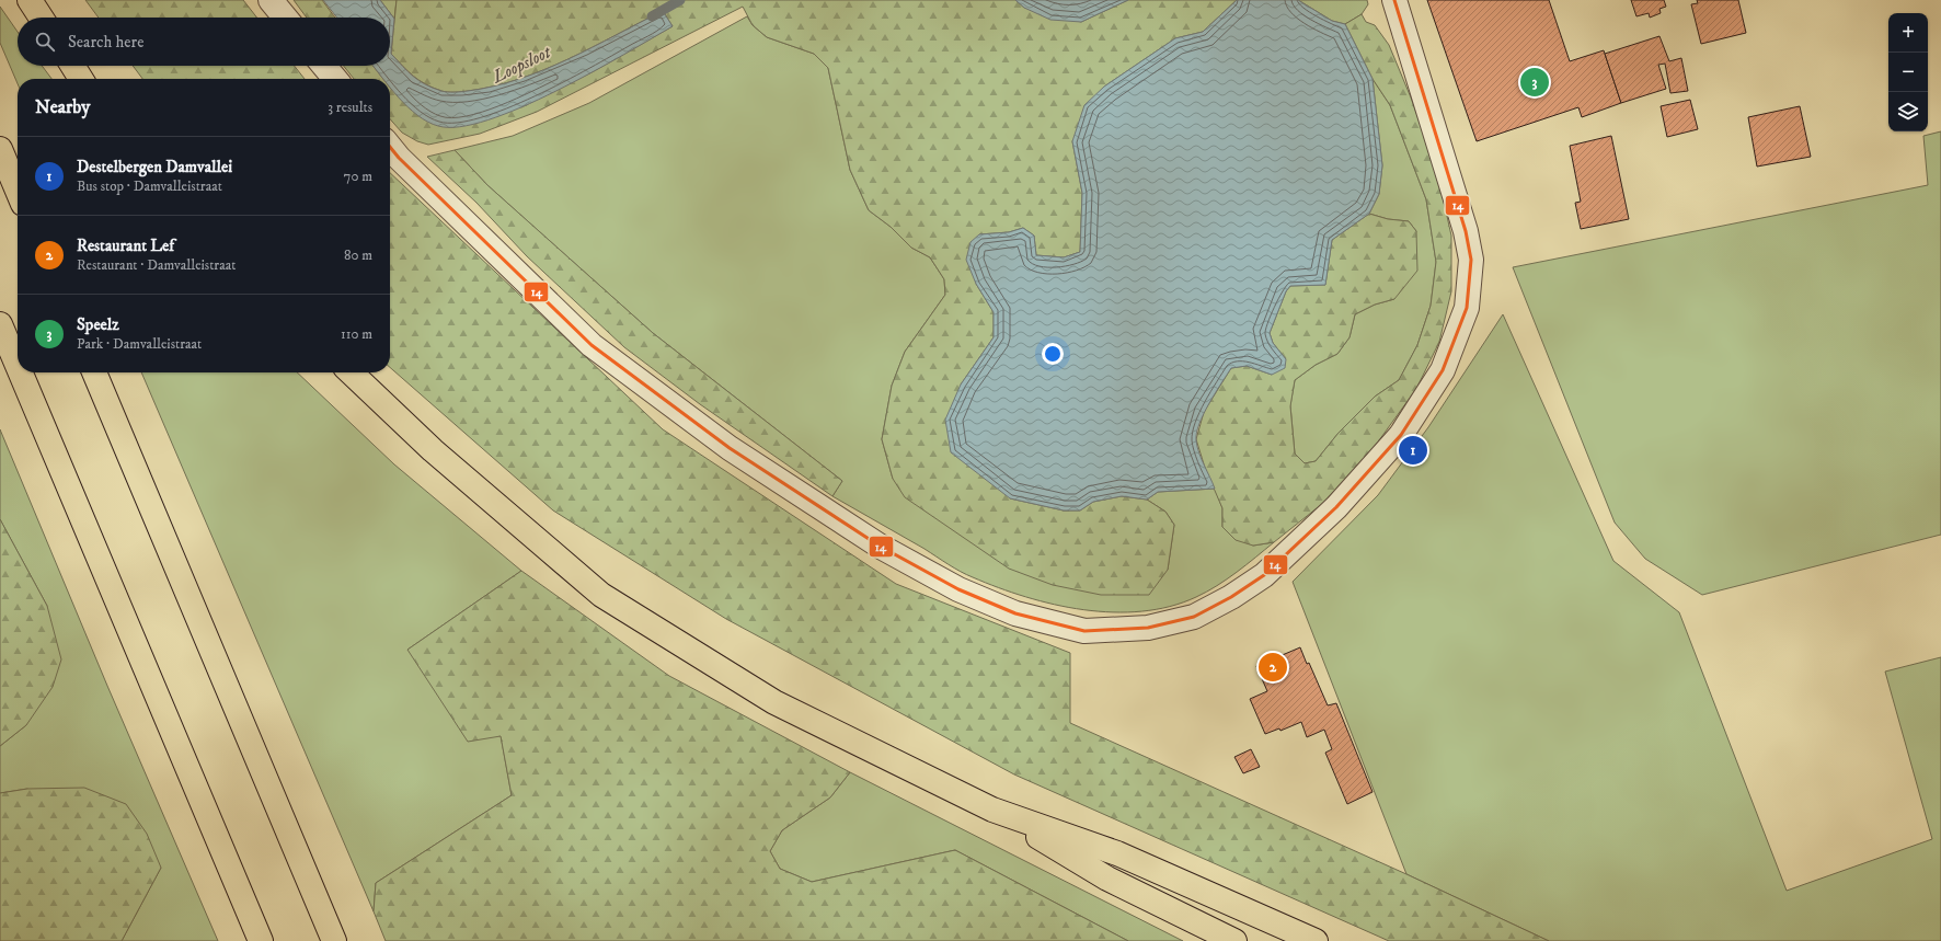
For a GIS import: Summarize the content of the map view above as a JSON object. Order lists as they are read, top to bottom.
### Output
{
  "water": ["Loopsloot"],
  "lines": ["transit line 14"],
  "page": {
    "map_buttons": ["+", "−"],
    "search": "Search here",
    "pins": ["3", "1", "2"],
    "heading": ["Nearby", "3 results"],
    "list": [
      {
        "mark": "1",
        "name": "Destelbergen Damvallei",
        "note": "Bus stop · Damvalleistraat",
        "value": "70 m"
      },
      {
        "mark": "2",
        "name": "Restaurant Lef",
        "note": "Restaurant · Damvalleistraat",
        "value": "80 m"
      },
      {
        "mark": "3",
        "name": "Speelz",
        "note": "Park · Damvalleistraat",
        "value": "110 m"
      }
    ]
  }
}
